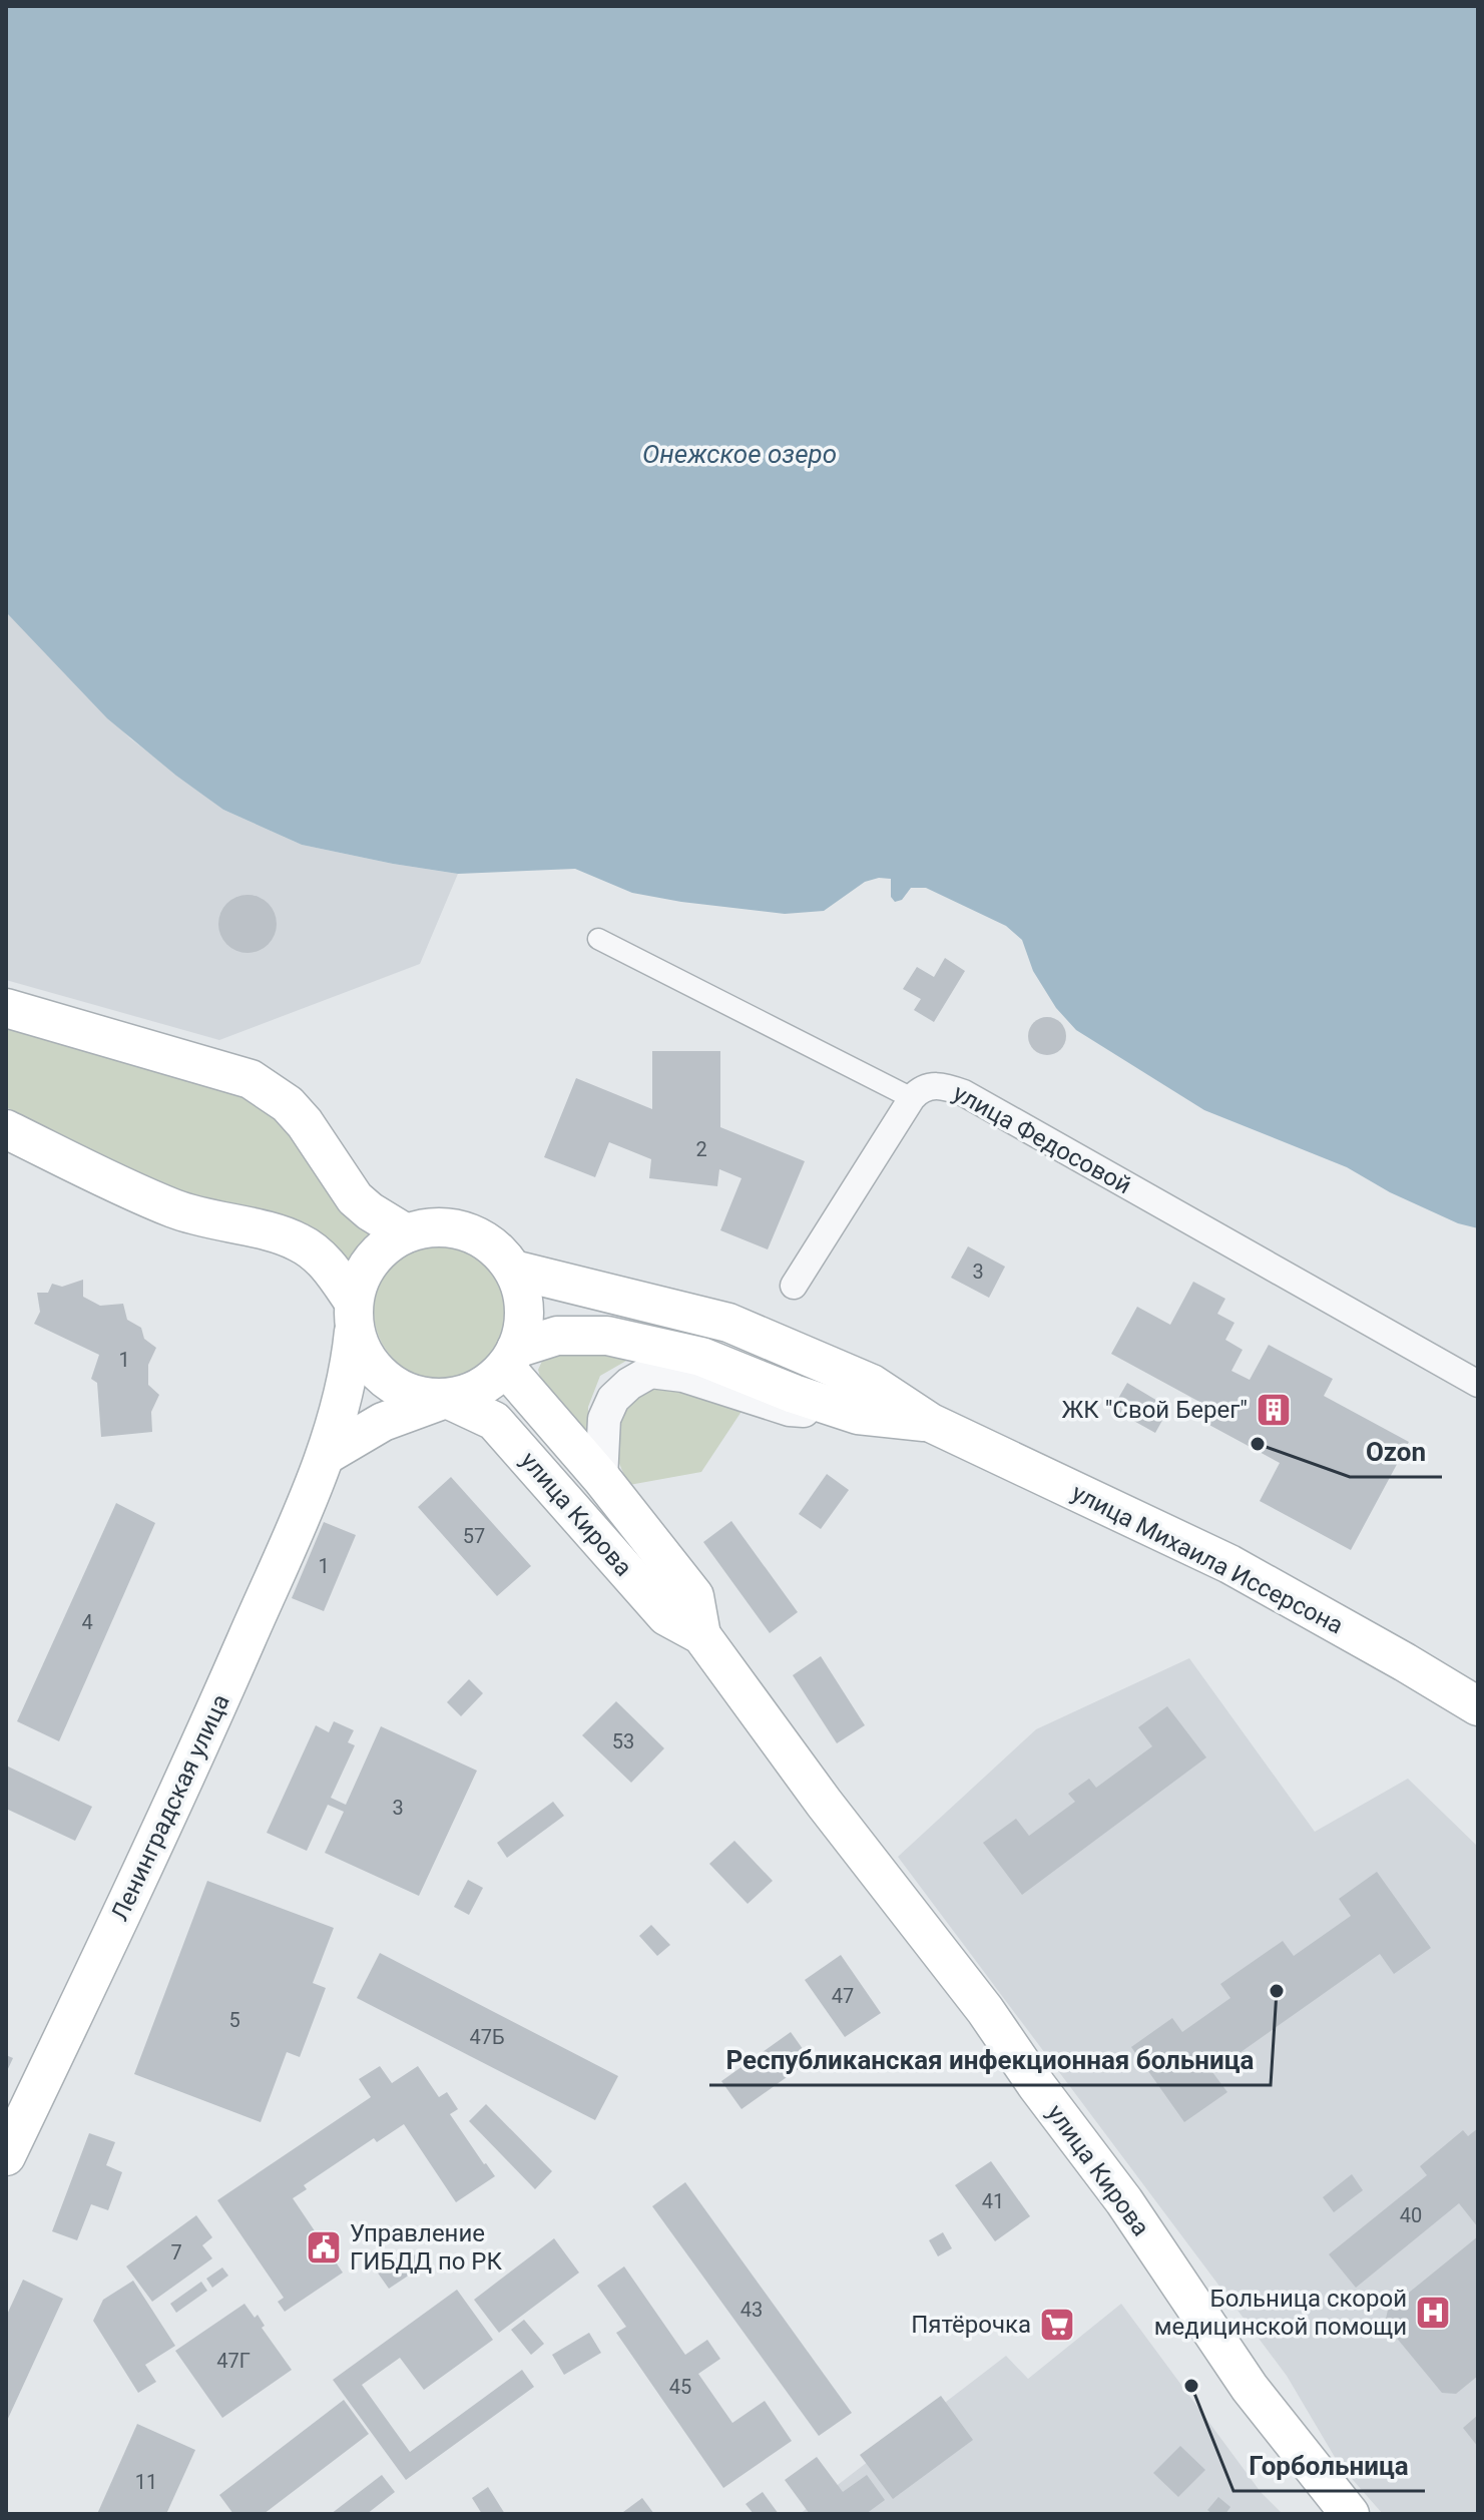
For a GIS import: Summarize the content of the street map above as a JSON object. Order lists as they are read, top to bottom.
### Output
{
  "streets": {
    "main road": ["улица Кирова", "улица Михаила Иссерсона", "Ленинградская улица"],
    "street": ["улица Федосовой"]
  },
  "crossings": [
    ["улица Кирова", "улица Михаила Иссерсона"],
    ["улица Кирова", "Ленинградская улица"],
    ["улица Михаила Иссерсона", "Ленинградская улица"]
  ],
  "water": ["Онежское озеро"],
  "places": {
    "building": ["ЖК \"Свой Берег\""],
    "other": ["Ozon", "Республиканская инфекционная больница", "Горбольница"],
    "public building": ["Управление ГИБДД по РК"],
    "hospital": ["Больница скорой медицинской помощи"],
    "supermarket": ["Пятёрочка"]
  },
  "house_numbers": [
    "2",
    "3",
    "1",
    "57",
    "1",
    "4",
    "53",
    "3",
    "47",
    "5",
    "47Б",
    "41",
    "40",
    "7",
    "43",
    "47Г",
    "45",
    "11"
  ]
}
